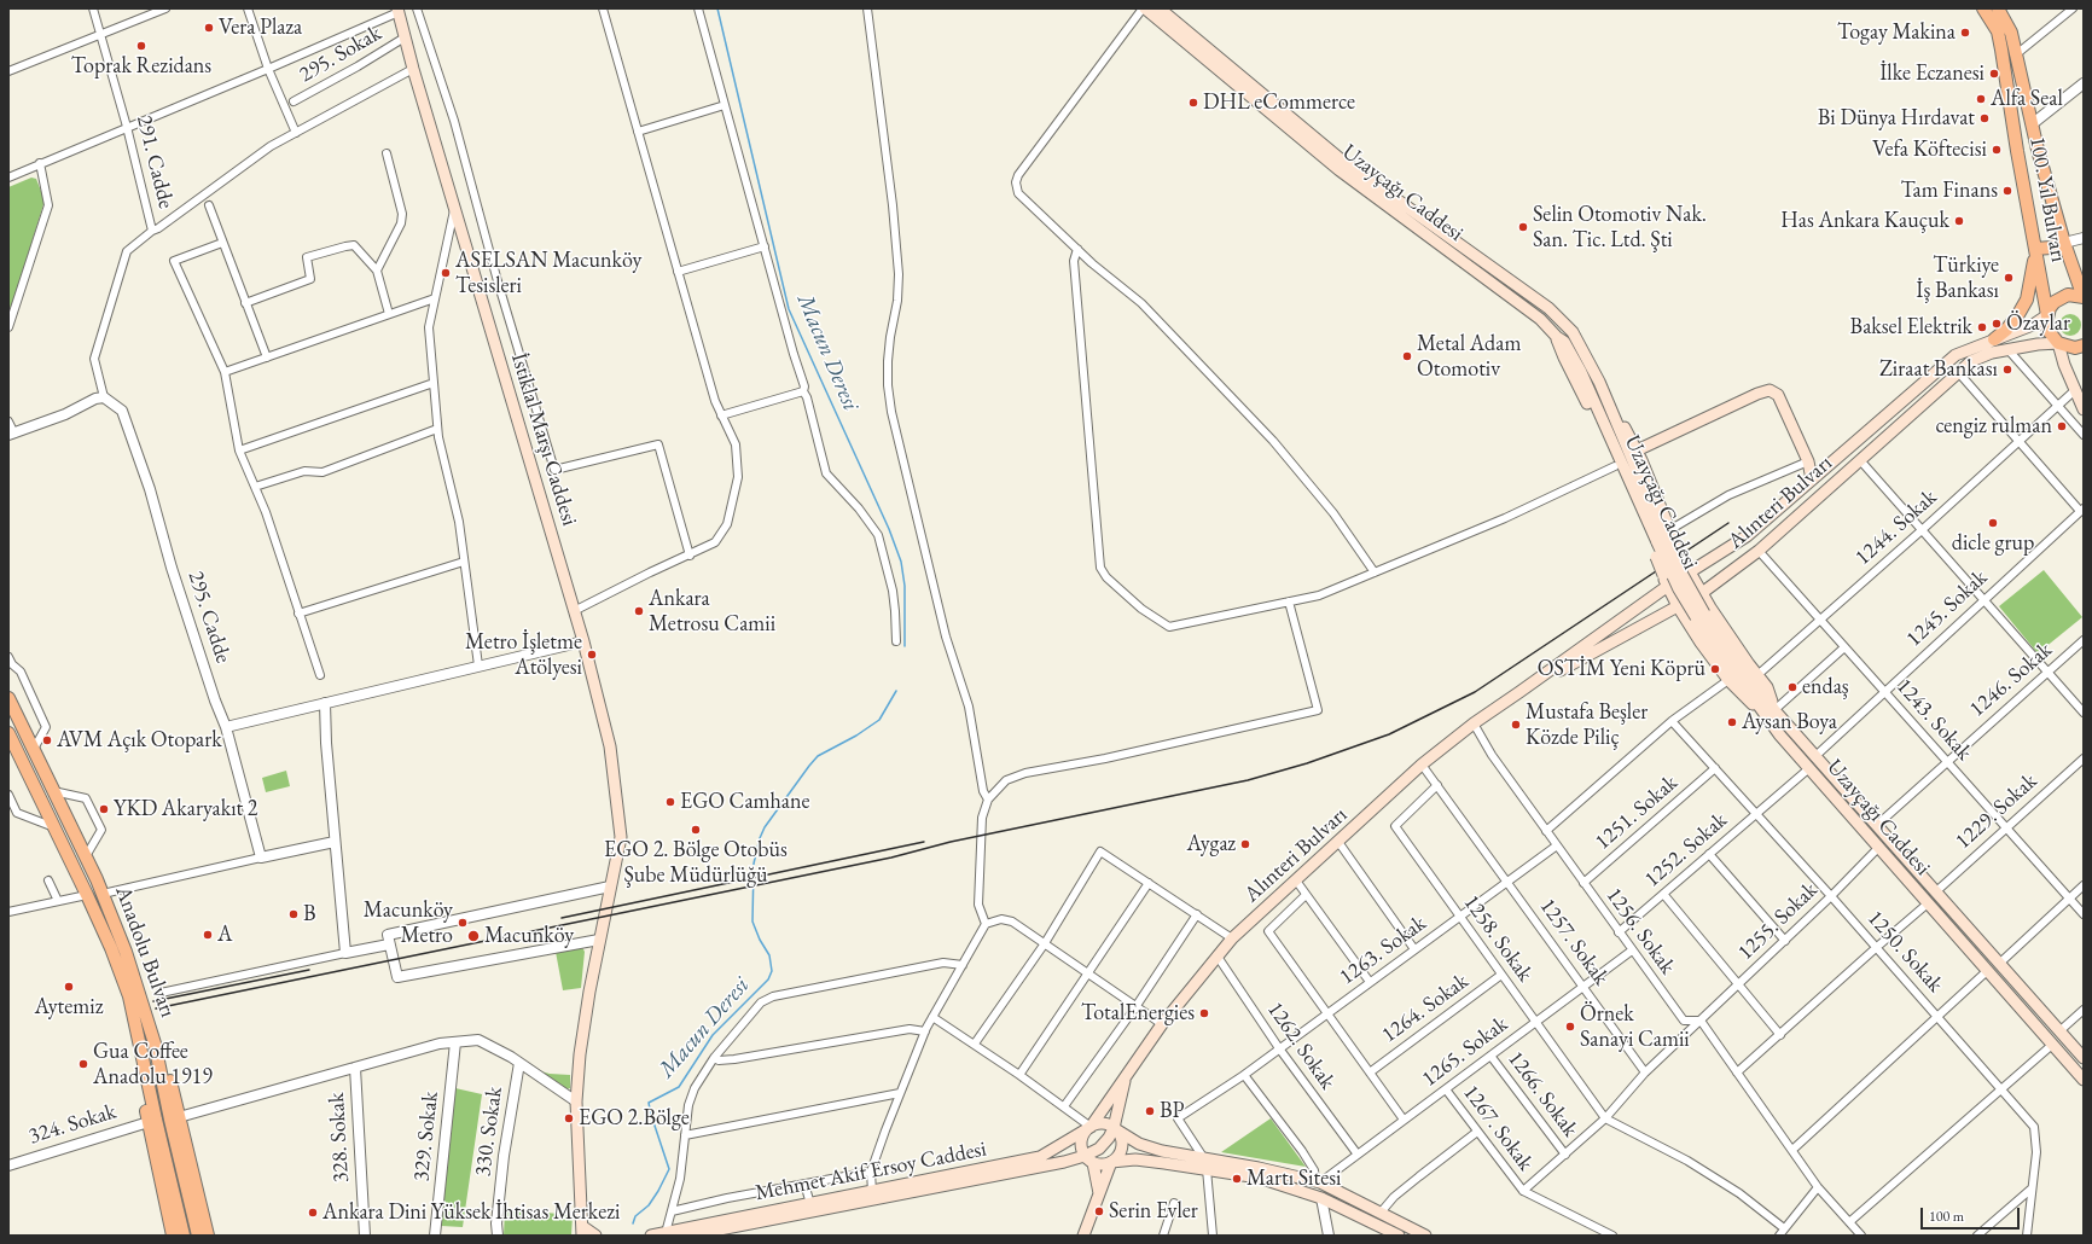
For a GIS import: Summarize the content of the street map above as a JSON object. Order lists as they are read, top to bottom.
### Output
{
  "streets": {
    "main road": [
      "Uzayçağı Caddesi",
      "100. Yıl Bulvarı",
      "İstiklal Marşı Caddesi",
      "Alınteri Bulvarı",
      "Anadolu Bulvarı",
      "Mehmet Akif Ersoy Caddesi"
    ],
    "street": [
      "295. Sokak",
      "291. Cadde",
      "1244. Sokak",
      "1245. Sokak",
      "295. Cadde",
      "1246. Sokak",
      "1243. Sokak",
      "1229. Sokak",
      "1251. Sokak",
      "1252. Sokak",
      "1255. Sokak",
      "1256. Sokak",
      "1258. Sokak",
      "1257. Sokak",
      "1263. Sokak",
      "1250. Sokak",
      "1264. Sokak",
      "1262. Sokak",
      "1265. Sokak",
      "1266. Sokak",
      "324. Sokak",
      "1267. Sokak",
      "330. Sokak",
      "329. Sokak",
      "328. Sokak"
    ]
  },
  "crossings": [
    ["295. Sokak", "İstiklal Marşı Caddesi"],
    ["291. Cadde", "295. Cadde"],
    ["Uzayçağı Caddesi", "Alınteri Bulvarı"],
    ["Uzayçağı Caddesi", "1245. Sokak"],
    ["Uzayçağı Caddesi", "1246. Sokak"],
    ["Uzayçağı Caddesi", "1229. Sokak"],
    ["Uzayçağı Caddesi", "1252. Sokak"],
    ["Uzayçağı Caddesi", "1255. Sokak"],
    ["100. Yıl Bulvarı", "Alınteri Bulvarı"],
    ["Alınteri Bulvarı", "1243. Sokak"],
    ["Alınteri Bulvarı", "1256. Sokak"],
    ["Alınteri Bulvarı", "1257. Sokak"],
    ["Alınteri Bulvarı", "1262. Sokak"],
    ["Alınteri Bulvarı", "Mehmet Akif Ersoy Caddesi"],
    ["1244. Sokak", "1243. Sokak"],
    ["1245. Sokak", "1243. Sokak"],
    ["1246. Sokak", "1243. Sokak"],
    ["1243. Sokak", "1229. Sokak"],
    ["1251. Sokak", "1256. Sokak"],
    ["1251. Sokak", "1250. Sokak"],
    ["1252. Sokak", "1256. Sokak"],
    ["1252. Sokak", "1250. Sokak"],
    ["1255. Sokak", "1256. Sokak"],
    ["1255. Sokak", "1257. Sokak"],
    ["1255. Sokak", "1250. Sokak"],
    ["1256. Sokak", "1263. Sokak"],
    ["1256. Sokak", "1265. Sokak"],
    ["1258. Sokak", "1257. Sokak"],
    ["1258. Sokak", "1263. Sokak"],
    ["1258. Sokak", "1264. Sokak"],
    ["1258. Sokak", "1265. Sokak"],
    ["1257. Sokak", "1263. Sokak"],
    ["1257. Sokak", "1265. Sokak"],
    ["1263. Sokak", "1262. Sokak"],
    ["1262. Sokak", "1265. Sokak"],
    ["1265. Sokak", "1266. Sokak"],
    ["1265. Sokak", "1267. Sokak"],
    ["1266. Sokak", "1267. Sokak"]
  ],
  "water": ["Macun Deresi"],
  "places": [
    "Vera Plaza",
    "Togay Makina",
    "Toprak Rezidans",
    "İlke Eczanesi",
    "Alfa Seal",
    "DHL eCommerce",
    "Bi Dünya Hırdavat",
    "Vefa Köftecisi",
    "Tam Finans",
    "Has Ankara Kauçuk",
    "Selin Otomotiv Nak. San. Tic. Ltd. Şti",
    "ASELSAN Macunköy Tesisleri",
    "Türkiye İş Bankası",
    "Özaylar",
    "Baksel Elektrik",
    "Metal Adam Otomotiv",
    "Ziraat Bankası",
    "cengiz rulman",
    "dicle grup",
    "Ankara Metrosu Camii",
    "Metro İşletme Atölyesi",
    "OSTİM Yeni Köprü",
    "endaş",
    "Aysan Boya",
    "Mustafa Beşler Közde Piliç",
    "AVM Açık Otopark",
    "EGO Camhane",
    "YKD Akaryakıt 2",
    "EGO 2. Bölge Otobüs Şube Müdürlüğü",
    "Aygaz",
    "B",
    "Macunköy Metro",
    "A",
    "Macunköy",
    "Aytemiz",
    "TotalEnergies",
    "Örnek Sanayi Camii",
    "Gua Coffee Anadolu 1919",
    "BP",
    "EGO 2.Bölge",
    "Martı Sitesi",
    "Serin Evler",
    "Ankara Dini Yüksek İhtisas Merkezi"
  ],
  "scale_bar": "100 m"
}
